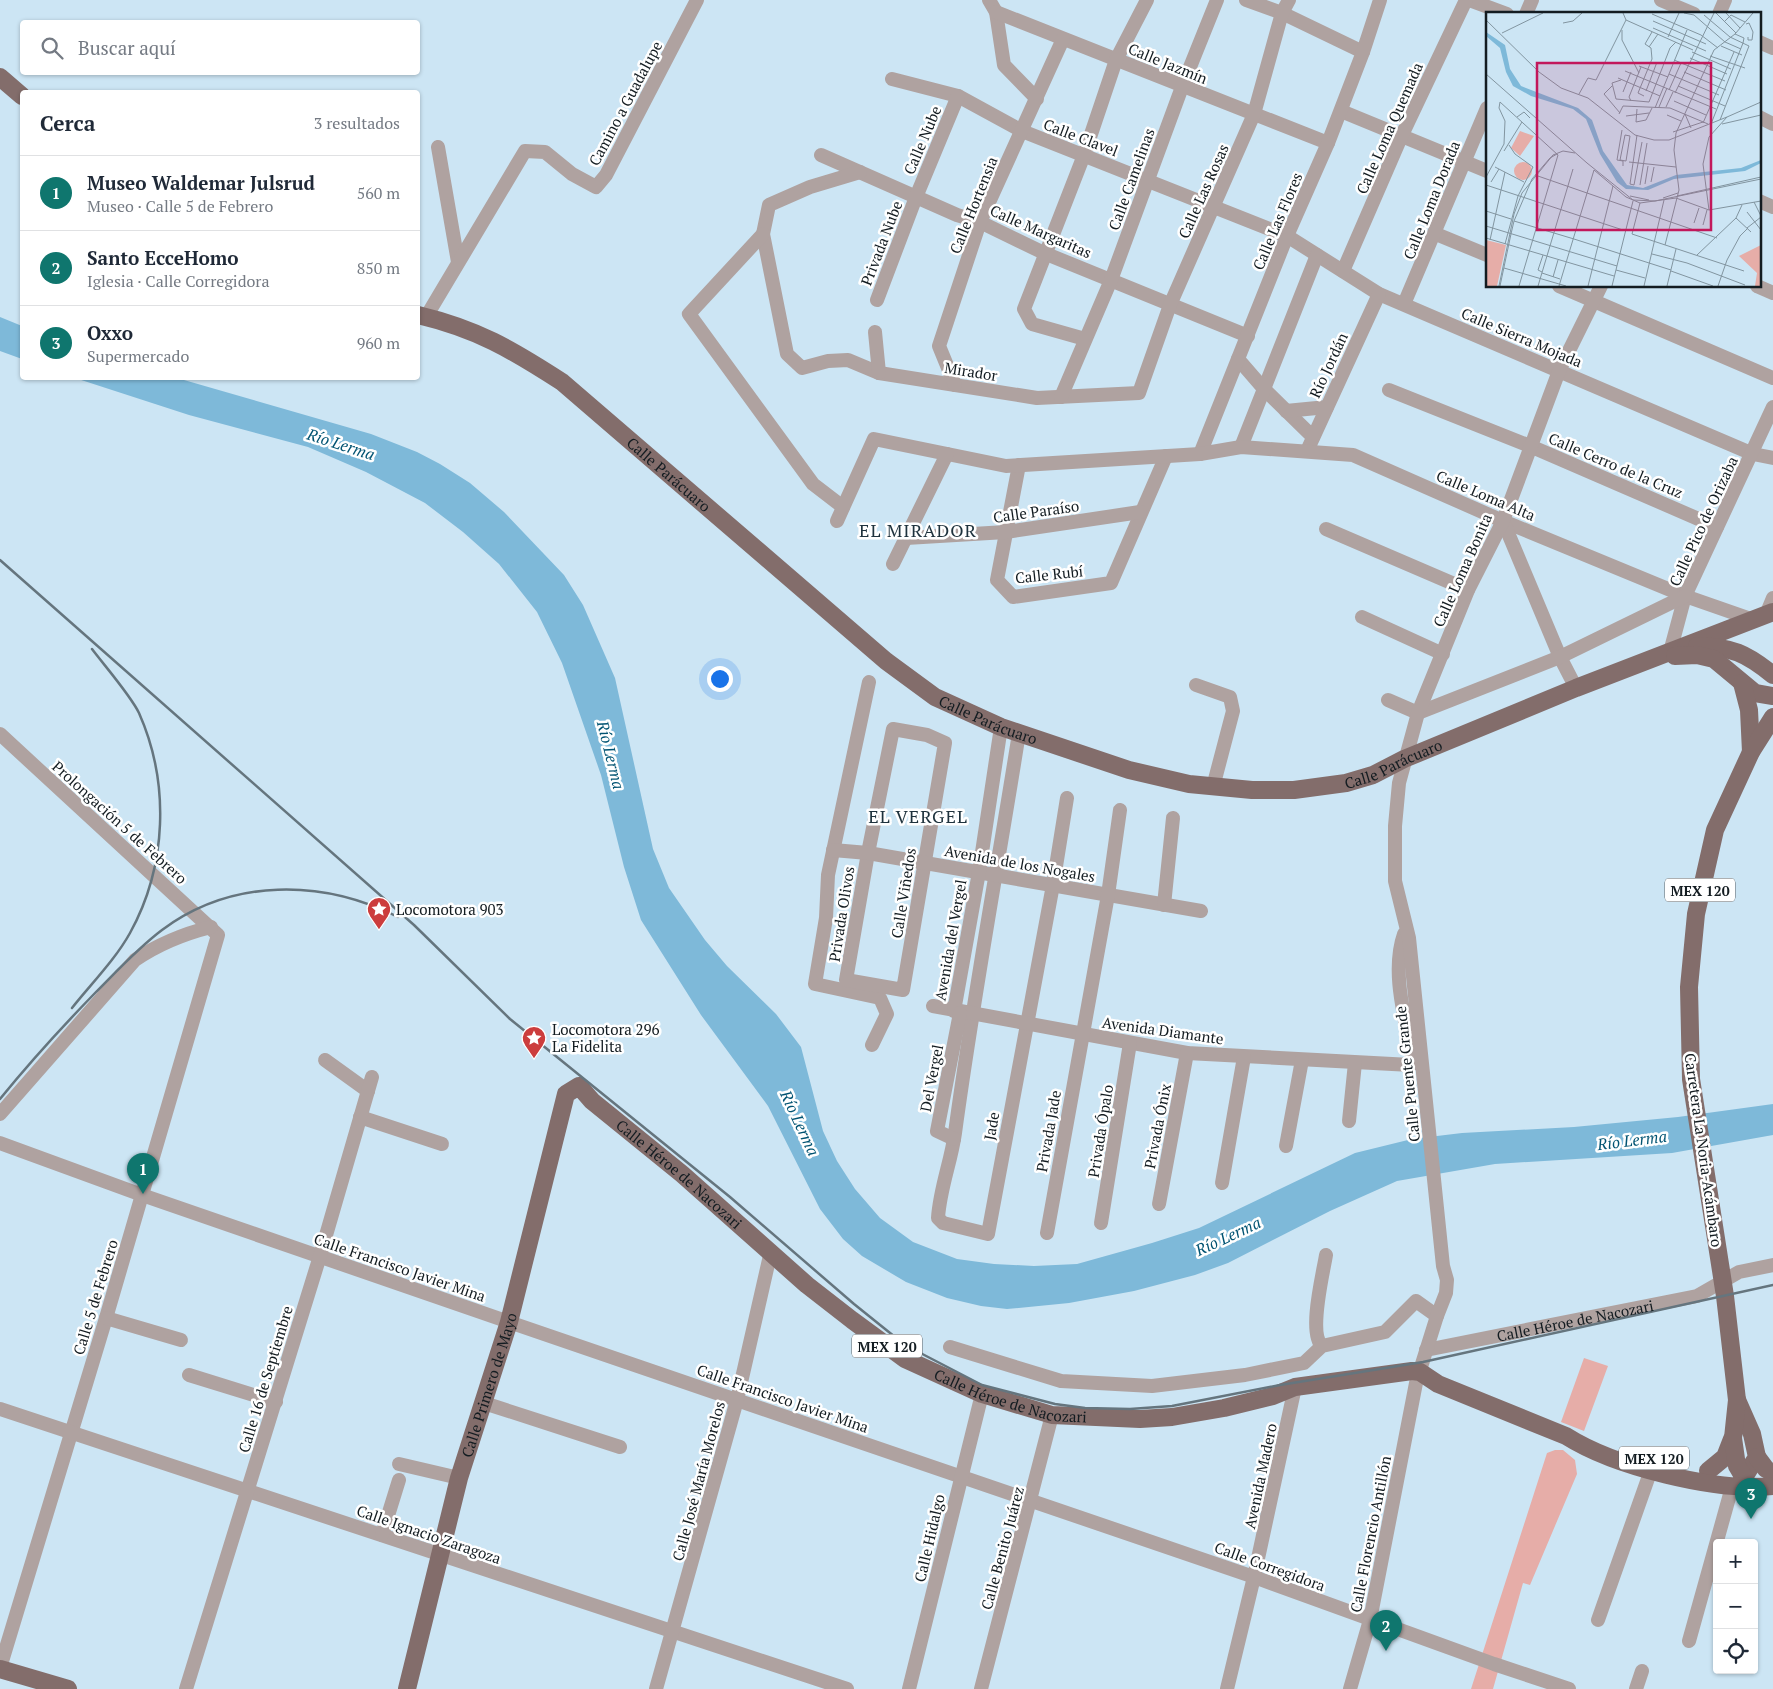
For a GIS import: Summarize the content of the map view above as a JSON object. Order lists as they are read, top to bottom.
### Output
{
  "streets": {
    "main road": [
      "Calle Parácuaro",
      "MEX 120",
      "Carretera La Noria-Acámbaro",
      "Calle Héroe de Nacozari",
      "Calle Primero de Mayo"
    ],
    "street": [
      "Calle Jazmín",
      "Camino a Guadalupe",
      "Calle Loma Quemada",
      "Calle Clavel",
      "Calle Nube",
      "Calle Camelinas",
      "Calle Las Rosas",
      "Calle Loma Dorada",
      "Calle Hortensia",
      "Calle Las Flores",
      "Calle Margaritas",
      "Privada Nube",
      "Calle Sierra Mojada",
      "Río Jordán",
      "Mirador",
      "Calle Cerro de la Cruz",
      "Calle Loma Alta",
      "Calle Paraíso",
      "Calle Pico de Orizaba",
      "Calle Loma Bonita",
      "Calle Rubí",
      "Prolongación 5 de Febrero",
      "Avenida de los Nogales",
      "Calle Viñedos",
      "Privada Olivos",
      "Avenida del Vergel",
      "Avenida Diamante",
      "Calle Puente Grande",
      "Del Vergel",
      "Jade",
      "Privada Ónix",
      "Privada Jade",
      "Privada Ópalo",
      "Calle Francisco Javier Mina",
      "Calle 5 de Febrero",
      "Calle 16 de Septiembre",
      "Avenida Madero",
      "Calle José María Morelos",
      "Calle Ignacio Zaragoza",
      "Calle Florencio Antillón",
      "Calle Hidalgo",
      "Calle Benito Juárez",
      "Calle Corregidora"
    ]
  },
  "crossings": [
    ["Calle Jazmín", "Calle Clavel"],
    ["Calle Jazmín", "Calle Camelinas"],
    ["Calle Jazmín", "Calle Las Rosas"],
    ["Calle Jazmín", "Calle Hortensia"],
    ["Calle Jazmín", "Calle Las Flores"],
    ["Camino a Guadalupe", "Calle Parácuaro"],
    ["Calle Loma Quemada", "Calle Sierra Mojada"],
    ["Calle Clavel", "Calle Nube"],
    ["Calle Clavel", "Calle Camelinas"],
    ["Calle Clavel", "Calle Las Rosas"],
    ["Calle Clavel", "Calle Hortensia"],
    ["Calle Clavel", "Calle Las Flores"],
    ["Calle Clavel", "Calle Sierra Mojada"],
    ["Calle Nube", "Calle Margaritas"],
    ["Calle Nube", "Privada Nube"],
    ["Calle Camelinas", "Calle Margaritas"],
    ["Calle Camelinas", "Mirador"],
    ["Calle Las Rosas", "Calle Margaritas"],
    ["Calle Las Rosas", "Mirador"],
    ["Calle Loma Dorada", "Calle Sierra Mojada"],
    ["Calle Hortensia", "Calle Margaritas"],
    ["Calle Hortensia", "Mirador"],
    ["Calle Las Flores", "Calle Margaritas"],
    ["Calle Las Flores", "Calle Sierra Mojada"],
    ["Calle Las Flores", "Calle Loma Alta"],
    ["Calle Margaritas", "Privada Nube"],
    ["Calle Sierra Mojada", "Río Jordán"],
    ["Calle Sierra Mojada", "Calle Pico de Orizaba"],
    ["Calle Sierra Mojada", "Calle Loma Bonita"],
    ["Río Jordán", "Calle Loma Alta"],
    ["Calle Cerro de la Cruz", "Calle Pico de Orizaba"],
    ["Calle Cerro de la Cruz", "Calle Loma Bonita"],
    ["Calle Parácuaro", "Calle Loma Alta"],
    ["Calle Parácuaro", "Calle Pico de Orizaba"],
    ["Calle Parácuaro", "Calle Loma Bonita"],
    ["Calle Parácuaro", "Avenida del Vergel"],
    ["Calle Parácuaro", "Calle Puente Grande"],
    ["Calle Loma Alta", "Calle Pico de Orizaba"],
    ["Calle Loma Alta", "Calle Loma Bonita"],
    ["Calle Paraíso", "Calle Rubí"],
    ["Calle Loma Bonita", "Calle Puente Grande"],
    ["Prolongación 5 de Febrero", "Calle 5 de Febrero"],
    ["Avenida de los Nogales", "Calle Viñedos"],
    ["Avenida de los Nogales", "Privada Olivos"],
    ["Avenida de los Nogales", "Avenida del Vergel"],
    ["Avenida de los Nogales", "Jade"],
    ["Avenida de los Nogales", "Privada Jade"],
    ["MEX 120", "Calle Puente Grande"],
    ["MEX 120", "Carretera La Noria-Acámbaro"],
    ["MEX 120", "Calle Héroe de Nacozari"],
    ["MEX 120", "Calle Florencio Antillón"],
    ["Calle Viñedos", "Privada Olivos"],
    ["Avenida del Vergel", "Avenida Diamante"],
    ["Avenida del Vergel", "Del Vergel"],
    ["Avenida Diamante", "Calle Puente Grande"],
    ["Avenida Diamante", "Del Vergel"],
    ["Avenida Diamante", "Jade"],
    ["Avenida Diamante", "Privada Ónix"],
    ["Avenida Diamante", "Privada Jade"],
    ["Avenida Diamante", "Privada Ópalo"],
    ["Calle Puente Grande", "Calle Héroe de Nacozari"],
    ["Calle Puente Grande", "Calle Florencio Antillón"],
    ["Del Vergel", "Jade"],
    ["Carretera La Noria-Acámbaro", "Calle Héroe de Nacozari"],
    ["Calle Héroe de Nacozari", "Calle Primero de Mayo"],
    ["Calle Héroe de Nacozari", "Avenida Madero"],
    ["Calle Héroe de Nacozari", "Calle José María Morelos"],
    ["Calle Héroe de Nacozari", "Calle Florencio Antillón"],
    ["Calle Héroe de Nacozari", "Calle Hidalgo"],
    ["Calle Héroe de Nacozari", "Calle Benito Juárez"],
    ["Calle Francisco Javier Mina", "Calle 5 de Febrero"],
    ["Calle Francisco Javier Mina", "Calle 16 de Septiembre"],
    ["Calle Francisco Javier Mina", "Calle Primero de Mayo"],
    ["Calle Francisco Javier Mina", "Calle José María Morelos"],
    ["Calle Francisco Javier Mina", "Calle Hidalgo"],
    ["Calle Francisco Javier Mina", "Calle Corregidora"],
    ["Calle 5 de Febrero", "Calle Ignacio Zaragoza"],
    ["Calle 16 de Septiembre", "Calle Ignacio Zaragoza"],
    ["Calle Primero de Mayo", "Calle Ignacio Zaragoza"],
    ["Avenida Madero", "Calle Corregidora"],
    ["Calle José María Morelos", "Calle Ignacio Zaragoza"],
    ["Calle Florencio Antillón", "Calle Corregidora"],
    ["Calle Hidalgo", "Calle Corregidora"],
    ["Calle Benito Juárez", "Calle Corregidora"]
  ],
  "districts": ["EL MIRADOR", "EL VERGEL"],
  "water": ["Río Lerma"],
  "places": {
    "place": ["Locomotora 903", "Locomotora 296 La Fidelita"]
  },
  "page": {
    "search": "Buscar aquí",
    "heading": ["Cerca", "3 resultados"],
    "list": [
      {
        "mark": "1",
        "name": "Museo Waldemar Julsrud",
        "note": "Museo · Calle 5 de Febrero",
        "value": "560 m"
      },
      {
        "mark": "2",
        "name": "Santo EcceHomo",
        "note": "Iglesia · Calle Corregidora",
        "value": "850 m"
      },
      {
        "mark": "3",
        "name": "Oxxo",
        "note": "Supermercado",
        "value": "960 m"
      }
    ],
    "pins": ["1", "3", "2"],
    "map_buttons": ["+", "−"]
  }
}
